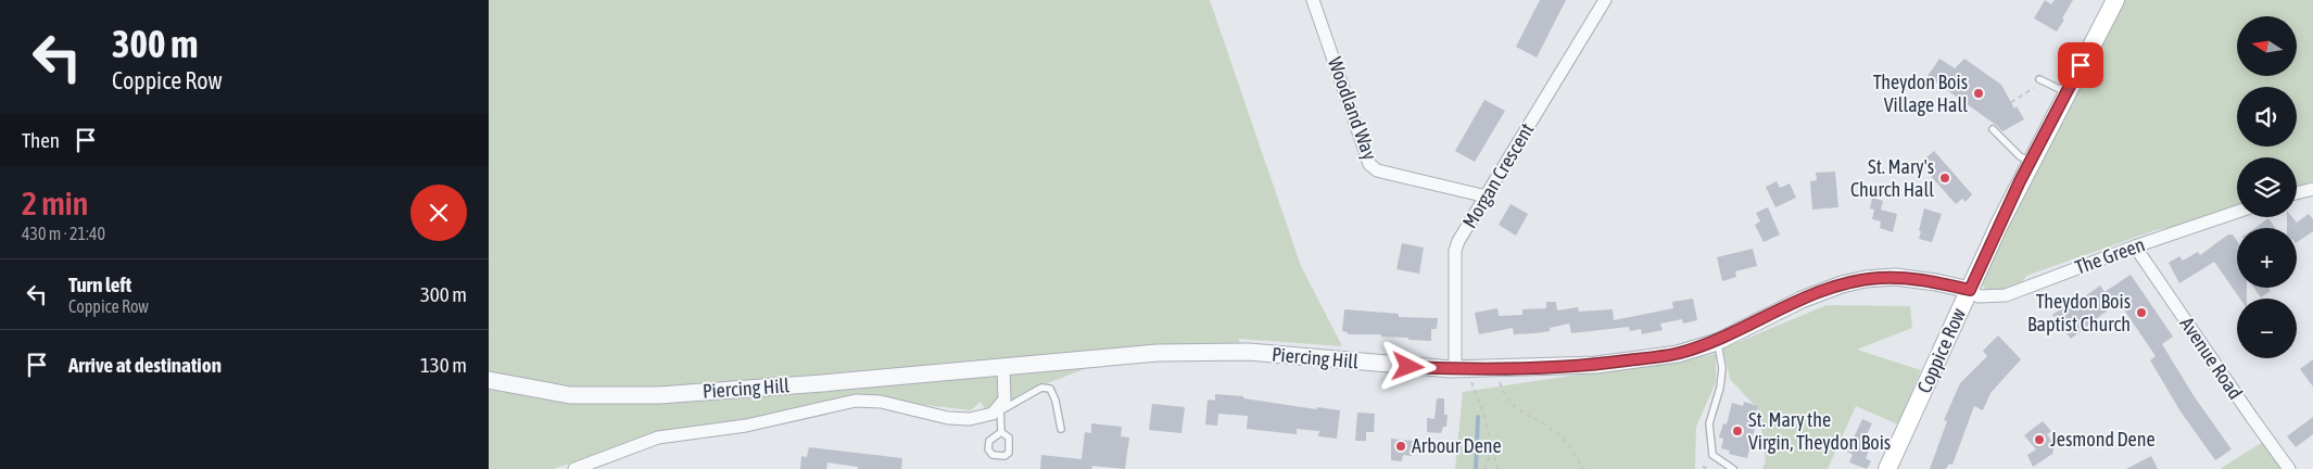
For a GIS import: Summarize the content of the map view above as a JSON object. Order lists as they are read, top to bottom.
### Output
{
  "streets": {
    "main road": ["Coppice Row"],
    "street": [
      "Woodland Way",
      "Morgan Crescent",
      "The Green",
      "Piercing Hill",
      "Avenue Road"
    ]
  },
  "crossings": [
    ["Woodland Way", "Morgan Crescent"],
    ["Morgan Crescent", "Piercing Hill"],
    ["The Green", "Coppice Row"],
    ["The Green", "Piercing Hill"],
    ["The Green", "Avenue Road"],
    ["Coppice Row", "Piercing Hill"]
  ],
  "places": [
    "Theydon Bois Village Hall",
    "St. Mary's Church Hall",
    "Theydon Bois Baptist Church",
    "St. Mary the Virgin, Theydon Bois",
    "Jesmond Dene",
    "Arbour Dene"
  ],
  "north": "left",
  "page": {
    "turn": ["300 m", "Coppice Row"],
    "map_buttons": ["+", "−"],
    "then": "Then",
    "heading": ["2 min", "430 m · 21:40"],
    "list": [
      {
        "name": "Turn left",
        "note": "Coppice Row",
        "value": "300 m"
      },
      {
        "name": "Arrive at destination",
        "value": "130 m"
      }
    ]
  }
}
